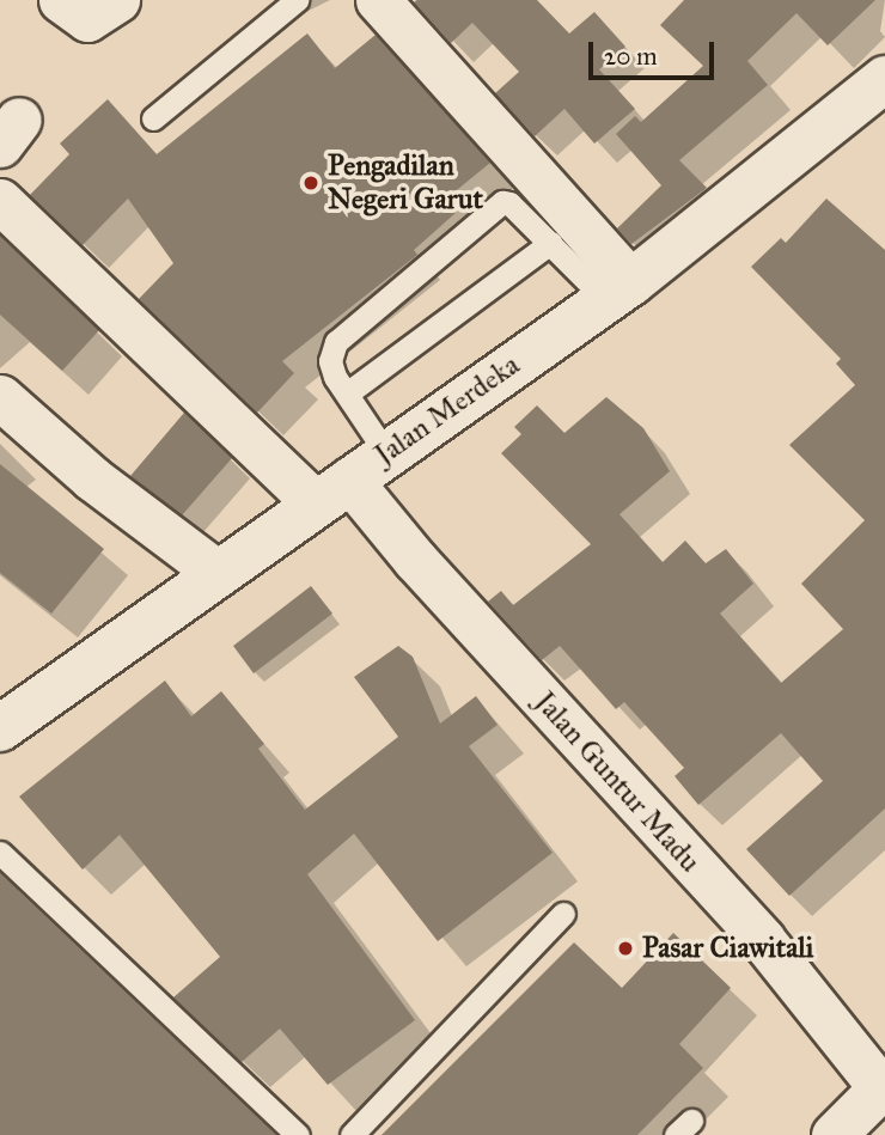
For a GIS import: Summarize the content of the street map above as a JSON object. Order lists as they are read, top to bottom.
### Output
{
  "streets": {
    "street": ["Jalan Merdeka", "Jalan Guntur Madu"]
  },
  "crossings": [
    ["Jalan Merdeka", "Jalan Guntur Madu"]
  ],
  "places": ["Pengadilan Negeri Garut", "Pasar Ciawitali"],
  "scale_bar": "20 m"
}
